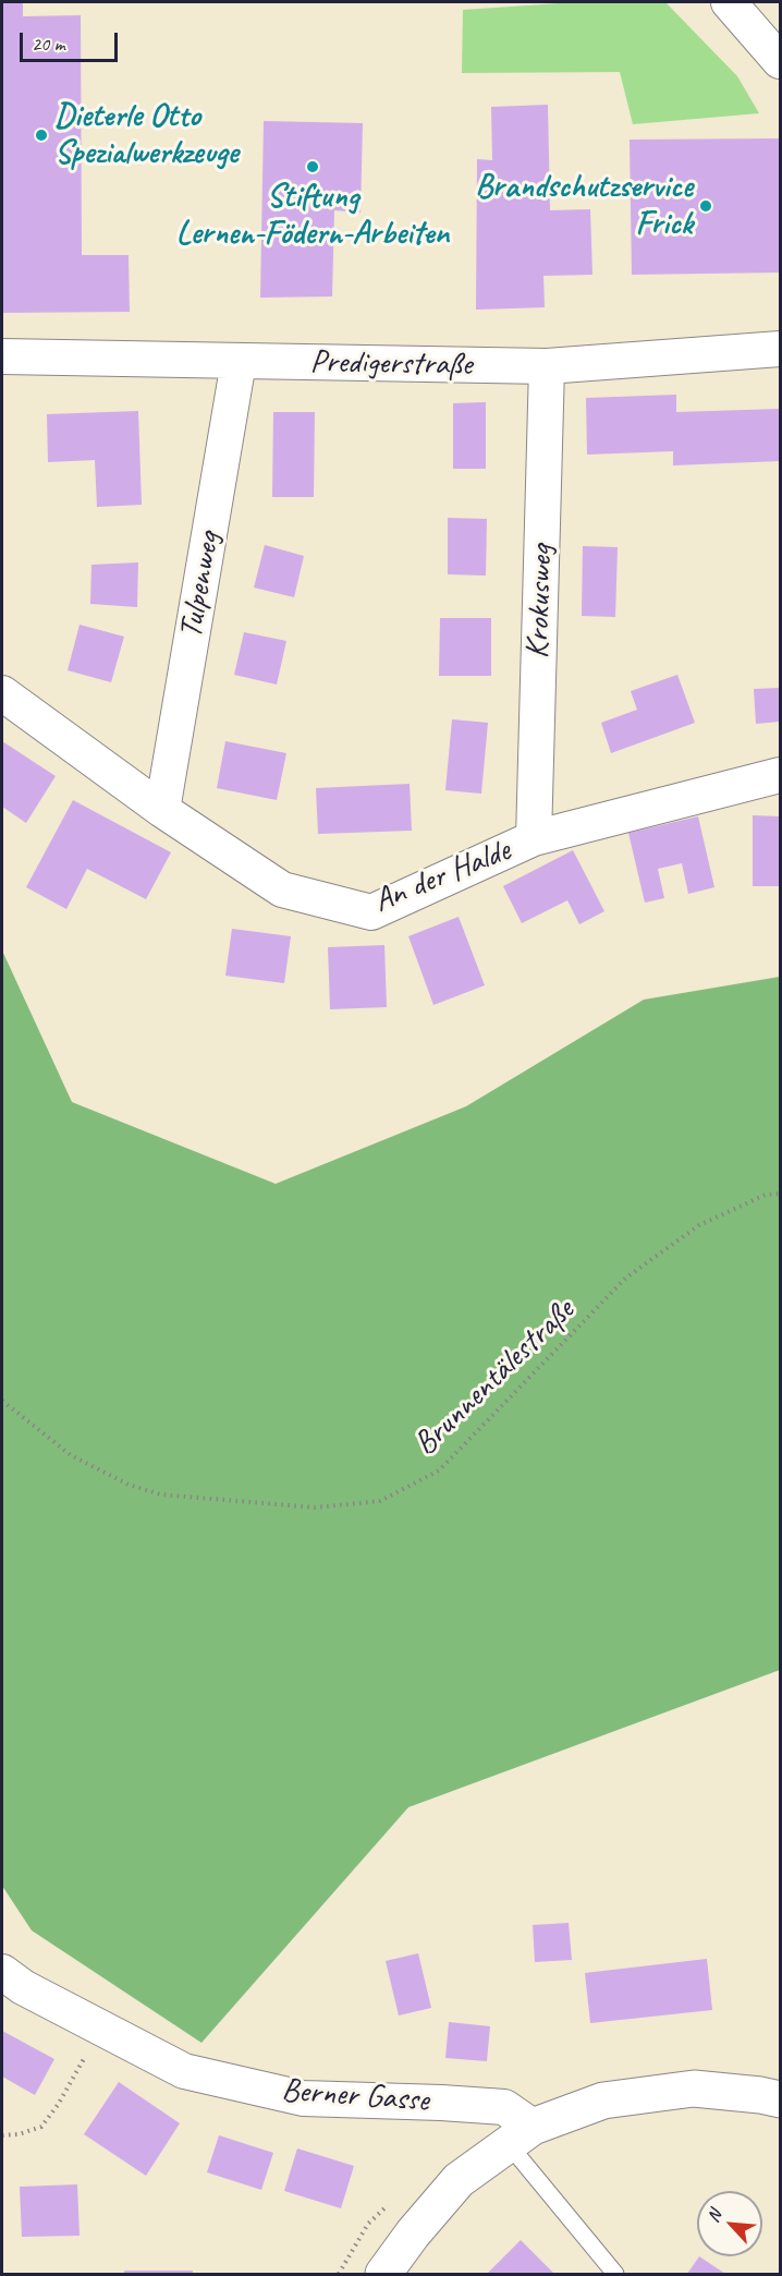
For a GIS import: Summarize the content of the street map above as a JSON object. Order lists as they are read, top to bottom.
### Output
{
  "streets": {
    "street": [
      "Predigerstraße",
      "Tulpenweg",
      "Krokusweg",
      "An der Halde",
      "Berner Gasse"
    ],
    "path": ["Brunnentälestraße"]
  },
  "crossings": [
    ["Predigerstraße", "Tulpenweg"],
    ["Predigerstraße", "Krokusweg"],
    ["Tulpenweg", "An der Halde"],
    ["Krokusweg", "An der Halde"]
  ],
  "places": ["Dieterle Otto Spezialwerkzeuge", "Stiftung Lernen-Födern-Arbeiten", "Brandschutzservice Frick"],
  "scale_bar": "20 m",
  "north": "top left"
}
